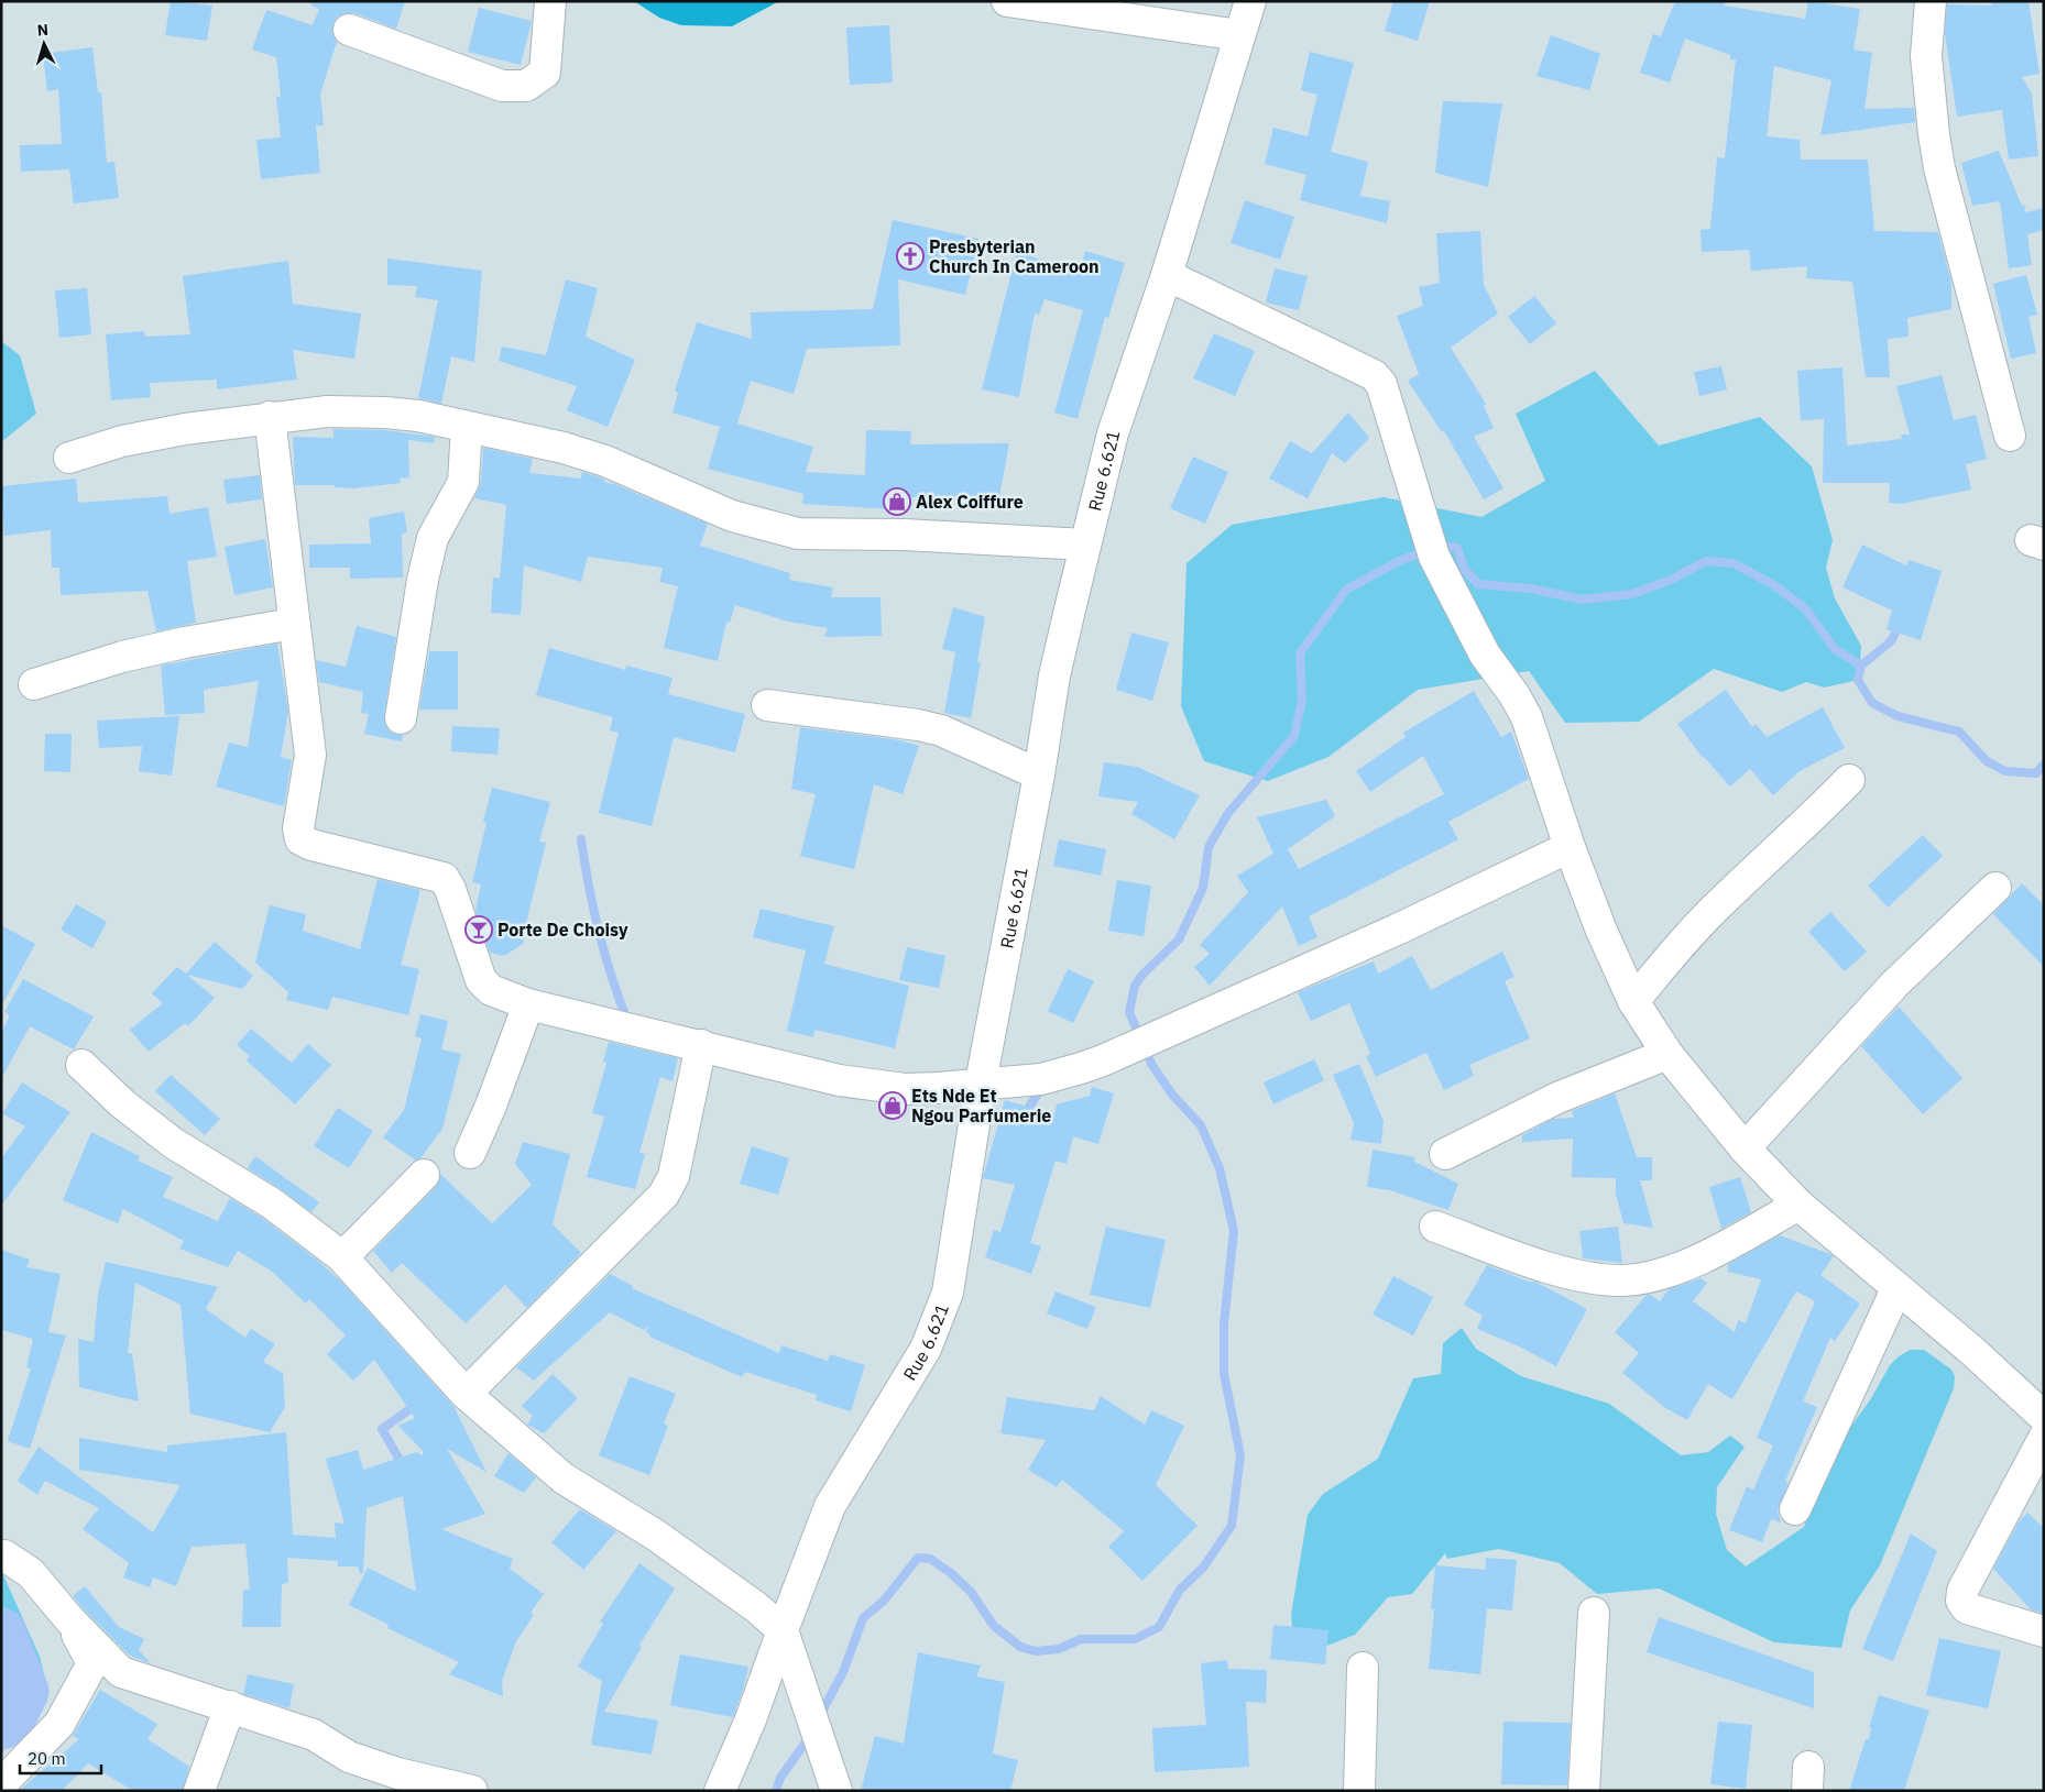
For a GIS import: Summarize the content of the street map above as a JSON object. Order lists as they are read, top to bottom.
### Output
{
  "streets": {
    "street": ["Rue 6.621"]
  },
  "places": {
    "church": ["Presbyterian Church In Cameroon"],
    "shop": ["Alex Coiffure", "Ets Nde Et Ngou Parfumerie"],
    "bar": ["Porte De Choisy"]
  },
  "scale_bar": "20 m",
  "north": "top"
}
